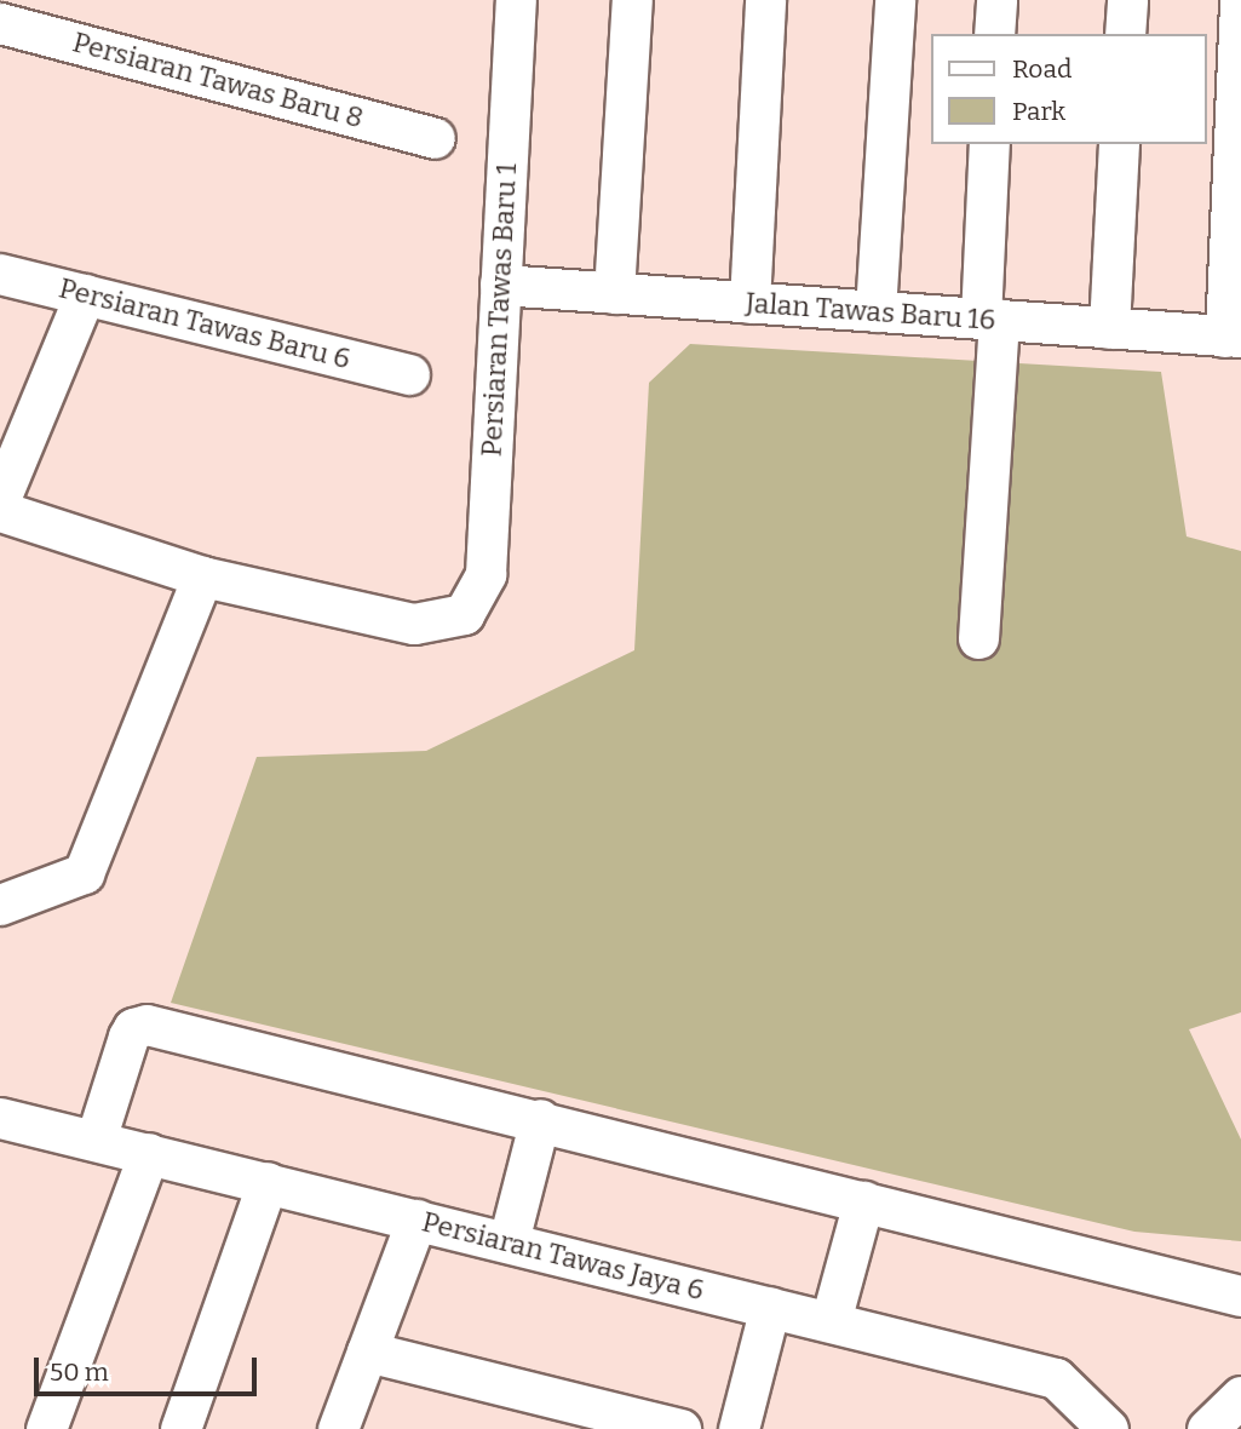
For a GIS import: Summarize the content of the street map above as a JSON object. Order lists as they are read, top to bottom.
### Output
{
  "streets": {
    "street": [
      "Persiaran Tawas Baru 8",
      "Persiaran Tawas Baru 1",
      "Jalan Tawas Baru 16",
      "Persiaran Tawas Baru 6",
      "Persiaran Tawas Jaya 6"
    ]
  },
  "crossings": [
    ["Persiaran Tawas Baru 1", "Jalan Tawas Baru 16"]
  ],
  "legend": ["Road", "Park"],
  "scale_bar": "50 m"
}
